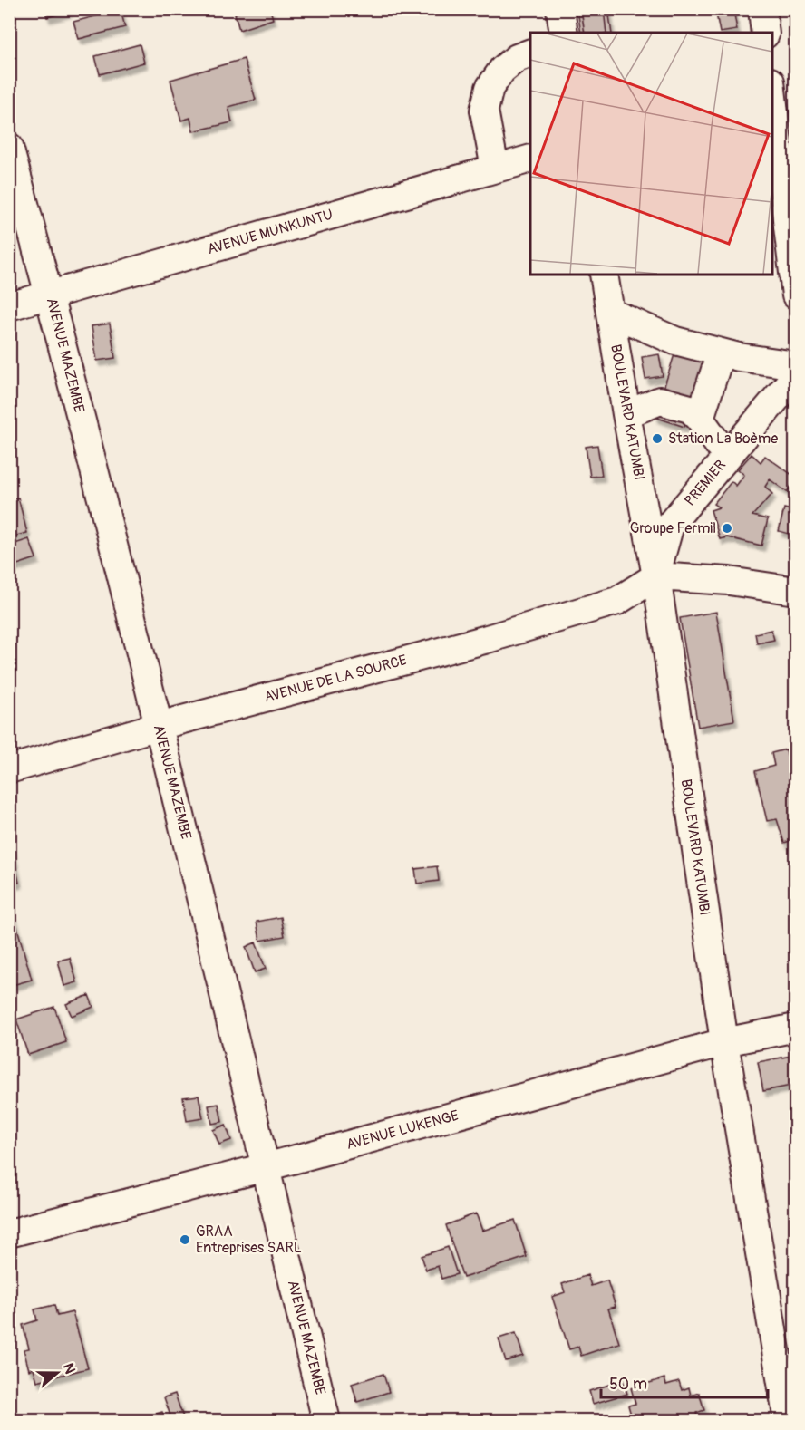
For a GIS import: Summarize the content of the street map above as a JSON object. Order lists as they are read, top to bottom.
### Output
{
  "streets": {
    "street": [
      "AVENUE MUNKUNTU",
      "AVENUE MAZEMBE",
      "BOULEVARD KATUMBI",
      "PREMIER",
      "AVENUE DE LA SOURCE",
      "AVENUE LUKENGE"
    ]
  },
  "crossings": [
    ["AVENUE MUNKUNTU", "AVENUE MAZEMBE"],
    ["AVENUE MAZEMBE", "AVENUE DE LA SOURCE"],
    ["AVENUE MAZEMBE", "AVENUE LUKENGE"],
    ["BOULEVARD KATUMBI", "PREMIER"],
    ["BOULEVARD KATUMBI", "AVENUE DE LA SOURCE"],
    ["BOULEVARD KATUMBI", "AVENUE LUKENGE"],
    ["PREMIER", "AVENUE DE LA SOURCE"]
  ],
  "places": ["Station La Boème", "Groupe Fermil", "GRAA Entreprises SARL"],
  "scale_bar": "50 m",
  "north": "right"
}
